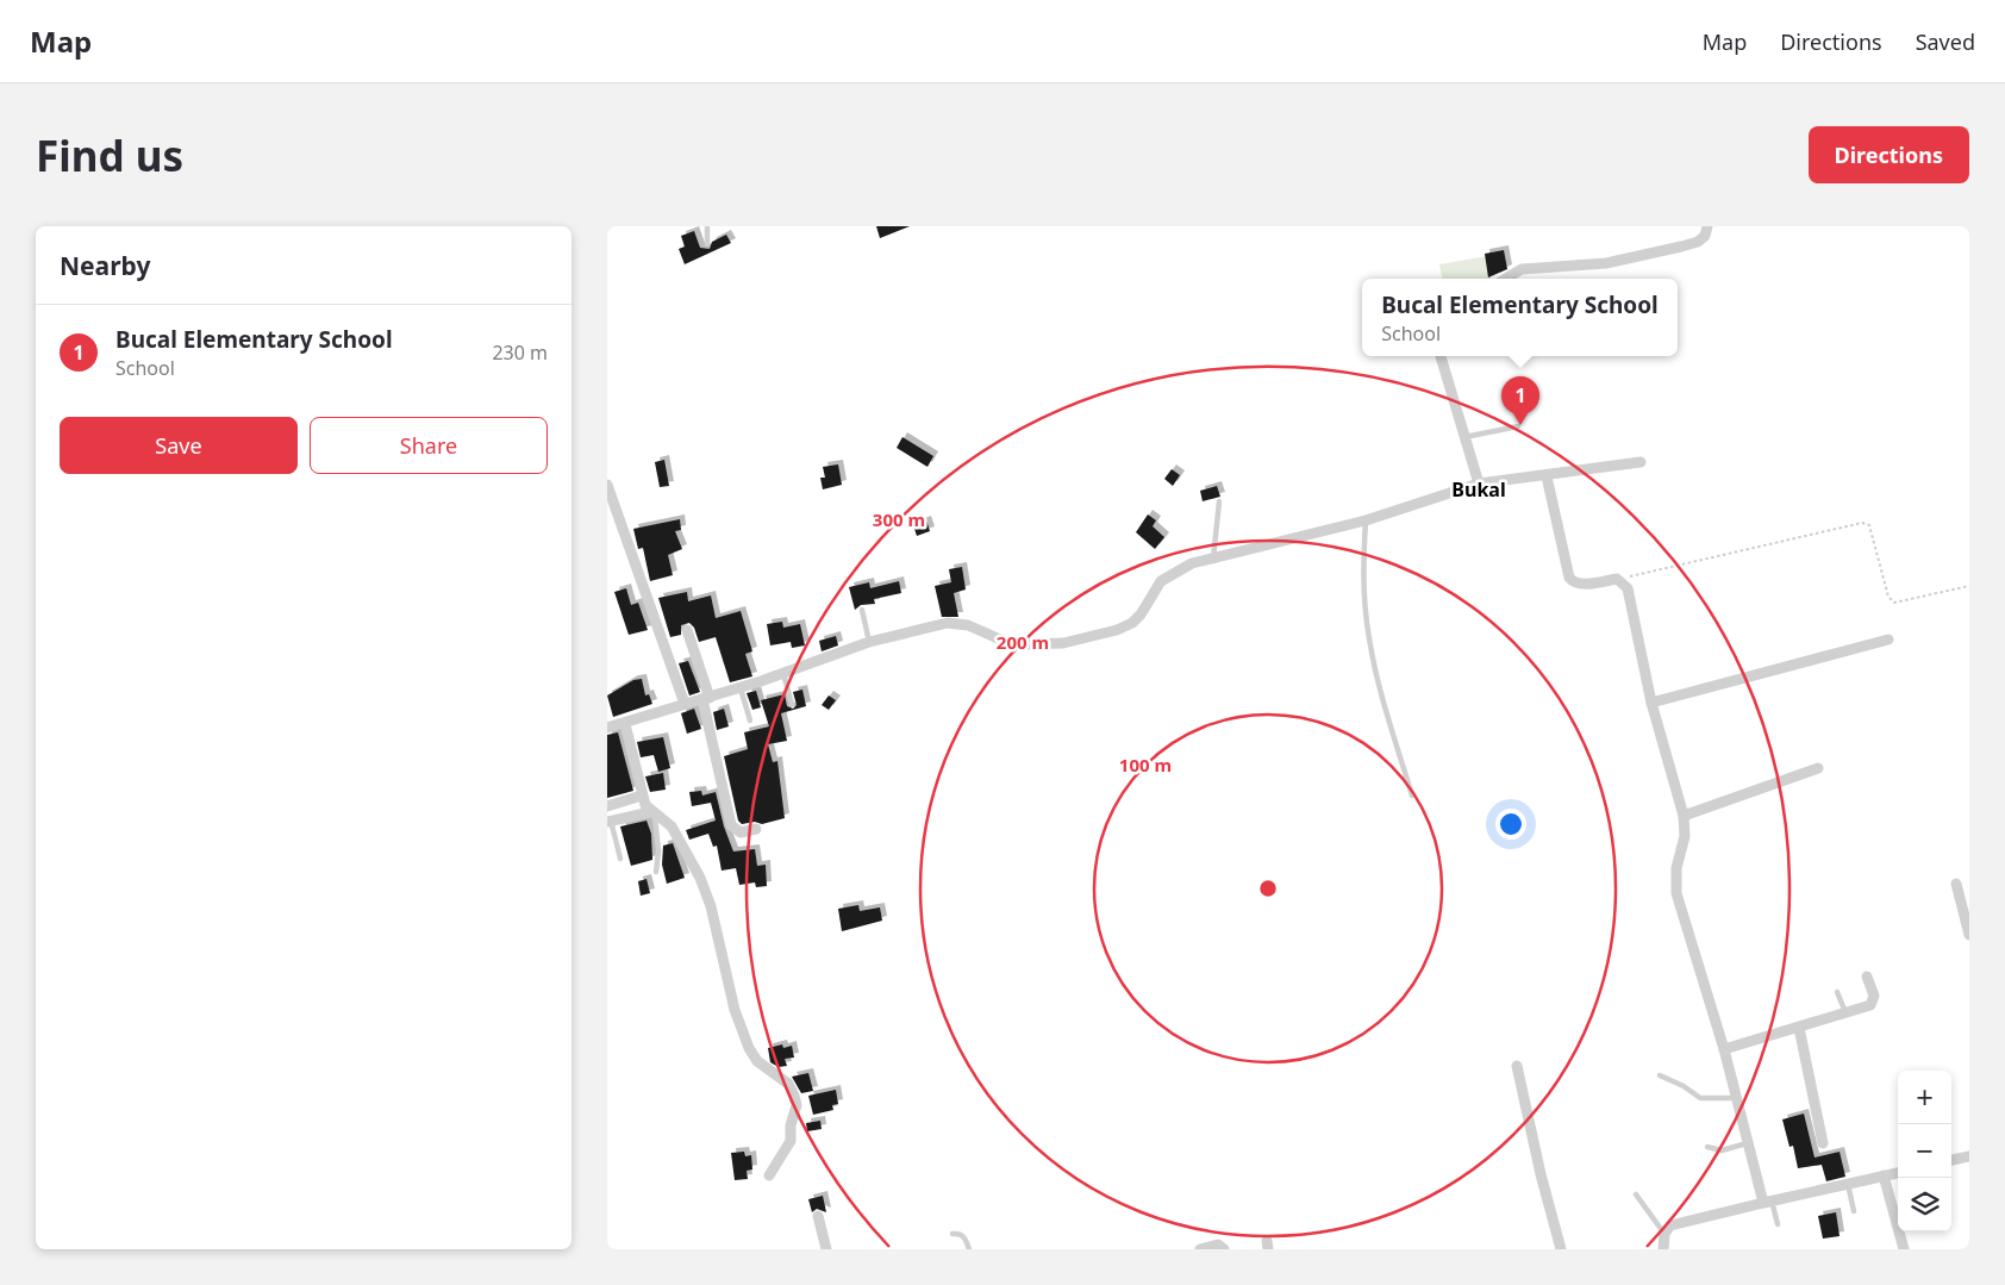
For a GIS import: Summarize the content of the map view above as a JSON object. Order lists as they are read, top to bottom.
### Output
{
  "districts": ["Bukal"],
  "page": {
    "header": "Map",
    "nav": ["Map", "Directions", "Saved"],
    "buttons": [
      "Directions",
      ["Save", "Share"]
    ],
    "title": "Find us",
    "heading": "Nearby",
    "popup": ["Bucal Elementary School", "School"],
    "list": [
      {
        "mark": "1",
        "name": "Bucal Elementary School",
        "note": "School",
        "value": "230 m"
      }
    ],
    "pins": "1",
    "map_buttons": ["+", "−"]
  },
  "rings": ["300 m", "200 m", "100 m"]
}
